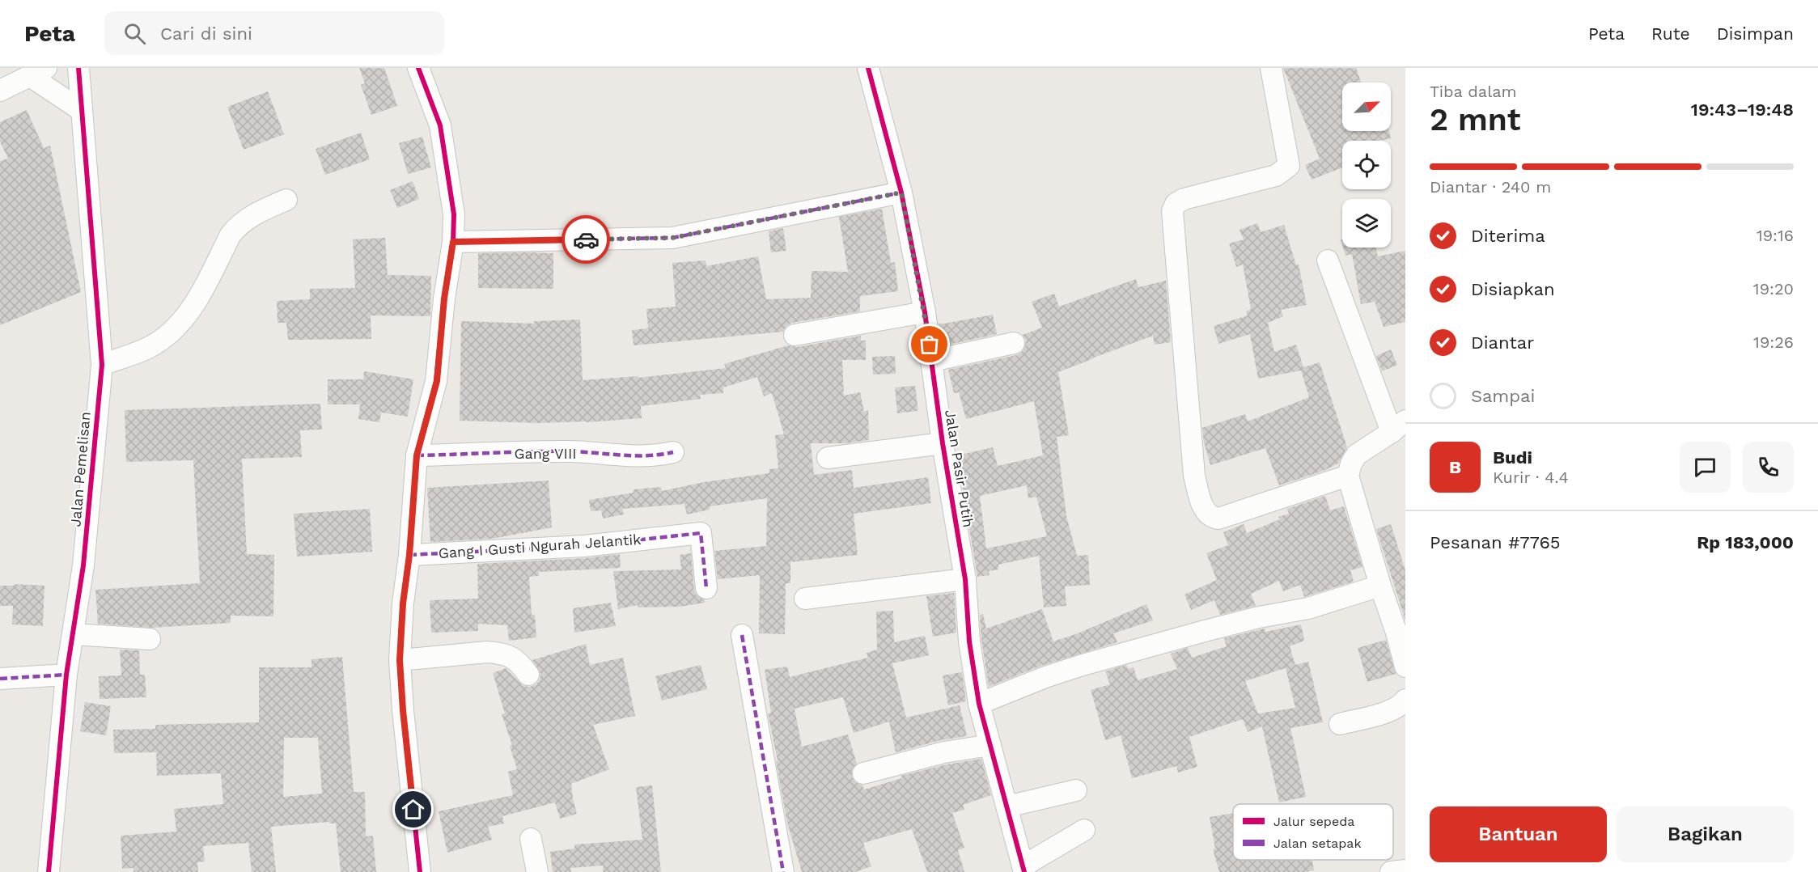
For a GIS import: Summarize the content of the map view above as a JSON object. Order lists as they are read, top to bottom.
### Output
{
  "streets": {
    "street": [
      "Gang VIII",
      "Jalan Pasir Putih",
      "Jalan Pemelisan",
      "Gang I Gusti Ngurah Jelantik"
    ]
  },
  "legend": ["Jalur sepeda", "Jalan setapak"],
  "north": "top right",
  "page": {
    "header": "Peta",
    "search": "Cari di sini",
    "nav": ["Peta", "Rute", "Disimpan"],
    "heading": ["2 mnt", "Tiba dalam", "19:43–19:48"],
    "panel": [
      "Budi",
      "Kurir · 4.4",
      "Pesanan #7765",
      "Rp 183,000"
    ],
    "bar": "Diantar · 240 m",
    "list": [
      ["Diterima", "19:16"],
      ["Disiapkan", "19:20"],
      ["Diantar", "19:26"],
      "Sampai"
    ],
    "round": "B",
    "buttons": ["Bantuan", "Bagikan"]
  }
}
